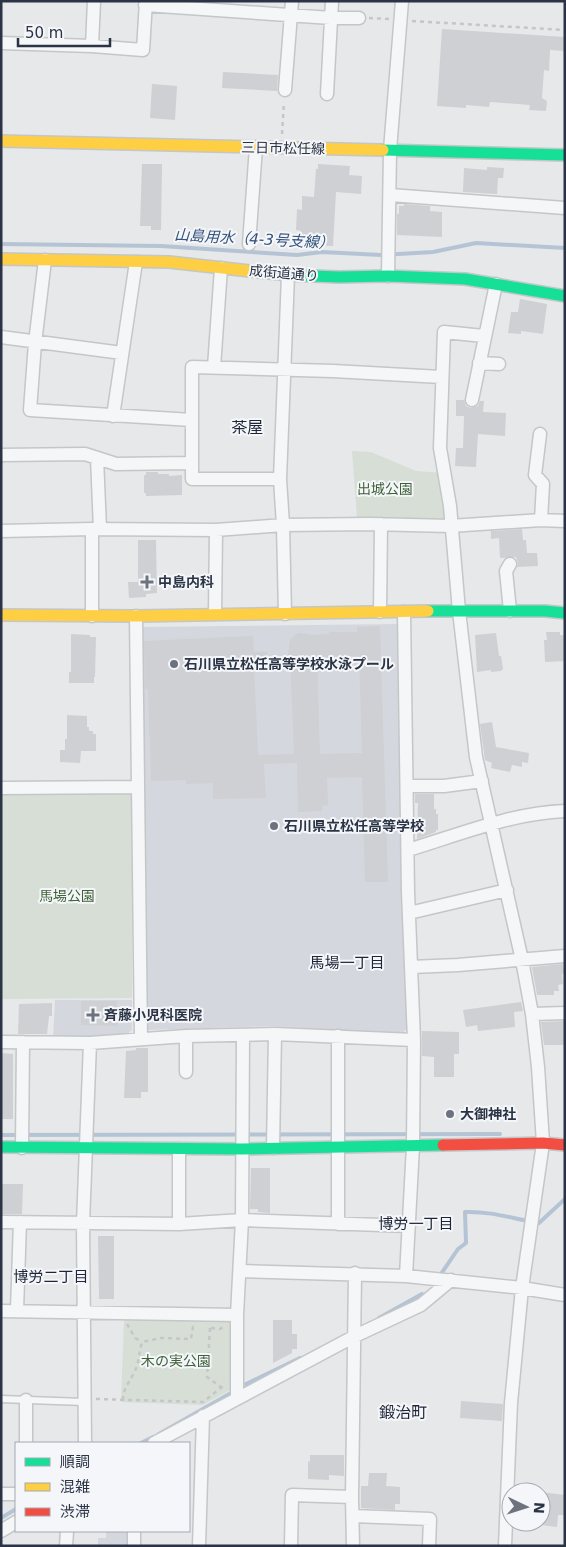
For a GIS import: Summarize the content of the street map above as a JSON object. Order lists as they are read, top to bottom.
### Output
{
  "streets": {
    "street": ["三日市松任線", "成街道通り"]
  },
  "districts": [
    "茶屋",
    "馬場一丁目",
    "博労一丁目",
    "博労二丁目",
    "鍛治町"
  ],
  "water": ["山島用水（4-3号支線）"],
  "parks": ["出城公園", "馬場公園", "木の実公園"],
  "places": {
    "health": ["中島内科", "斉藤小児科医院"],
    "other": ["石川県立松任高等学校水泳プール", "石川県立松任高等学校", "大御神社"]
  },
  "legend": ["順調", "混雑", "渋滞"],
  "scale_bar": "50 m",
  "north": "right"
}
